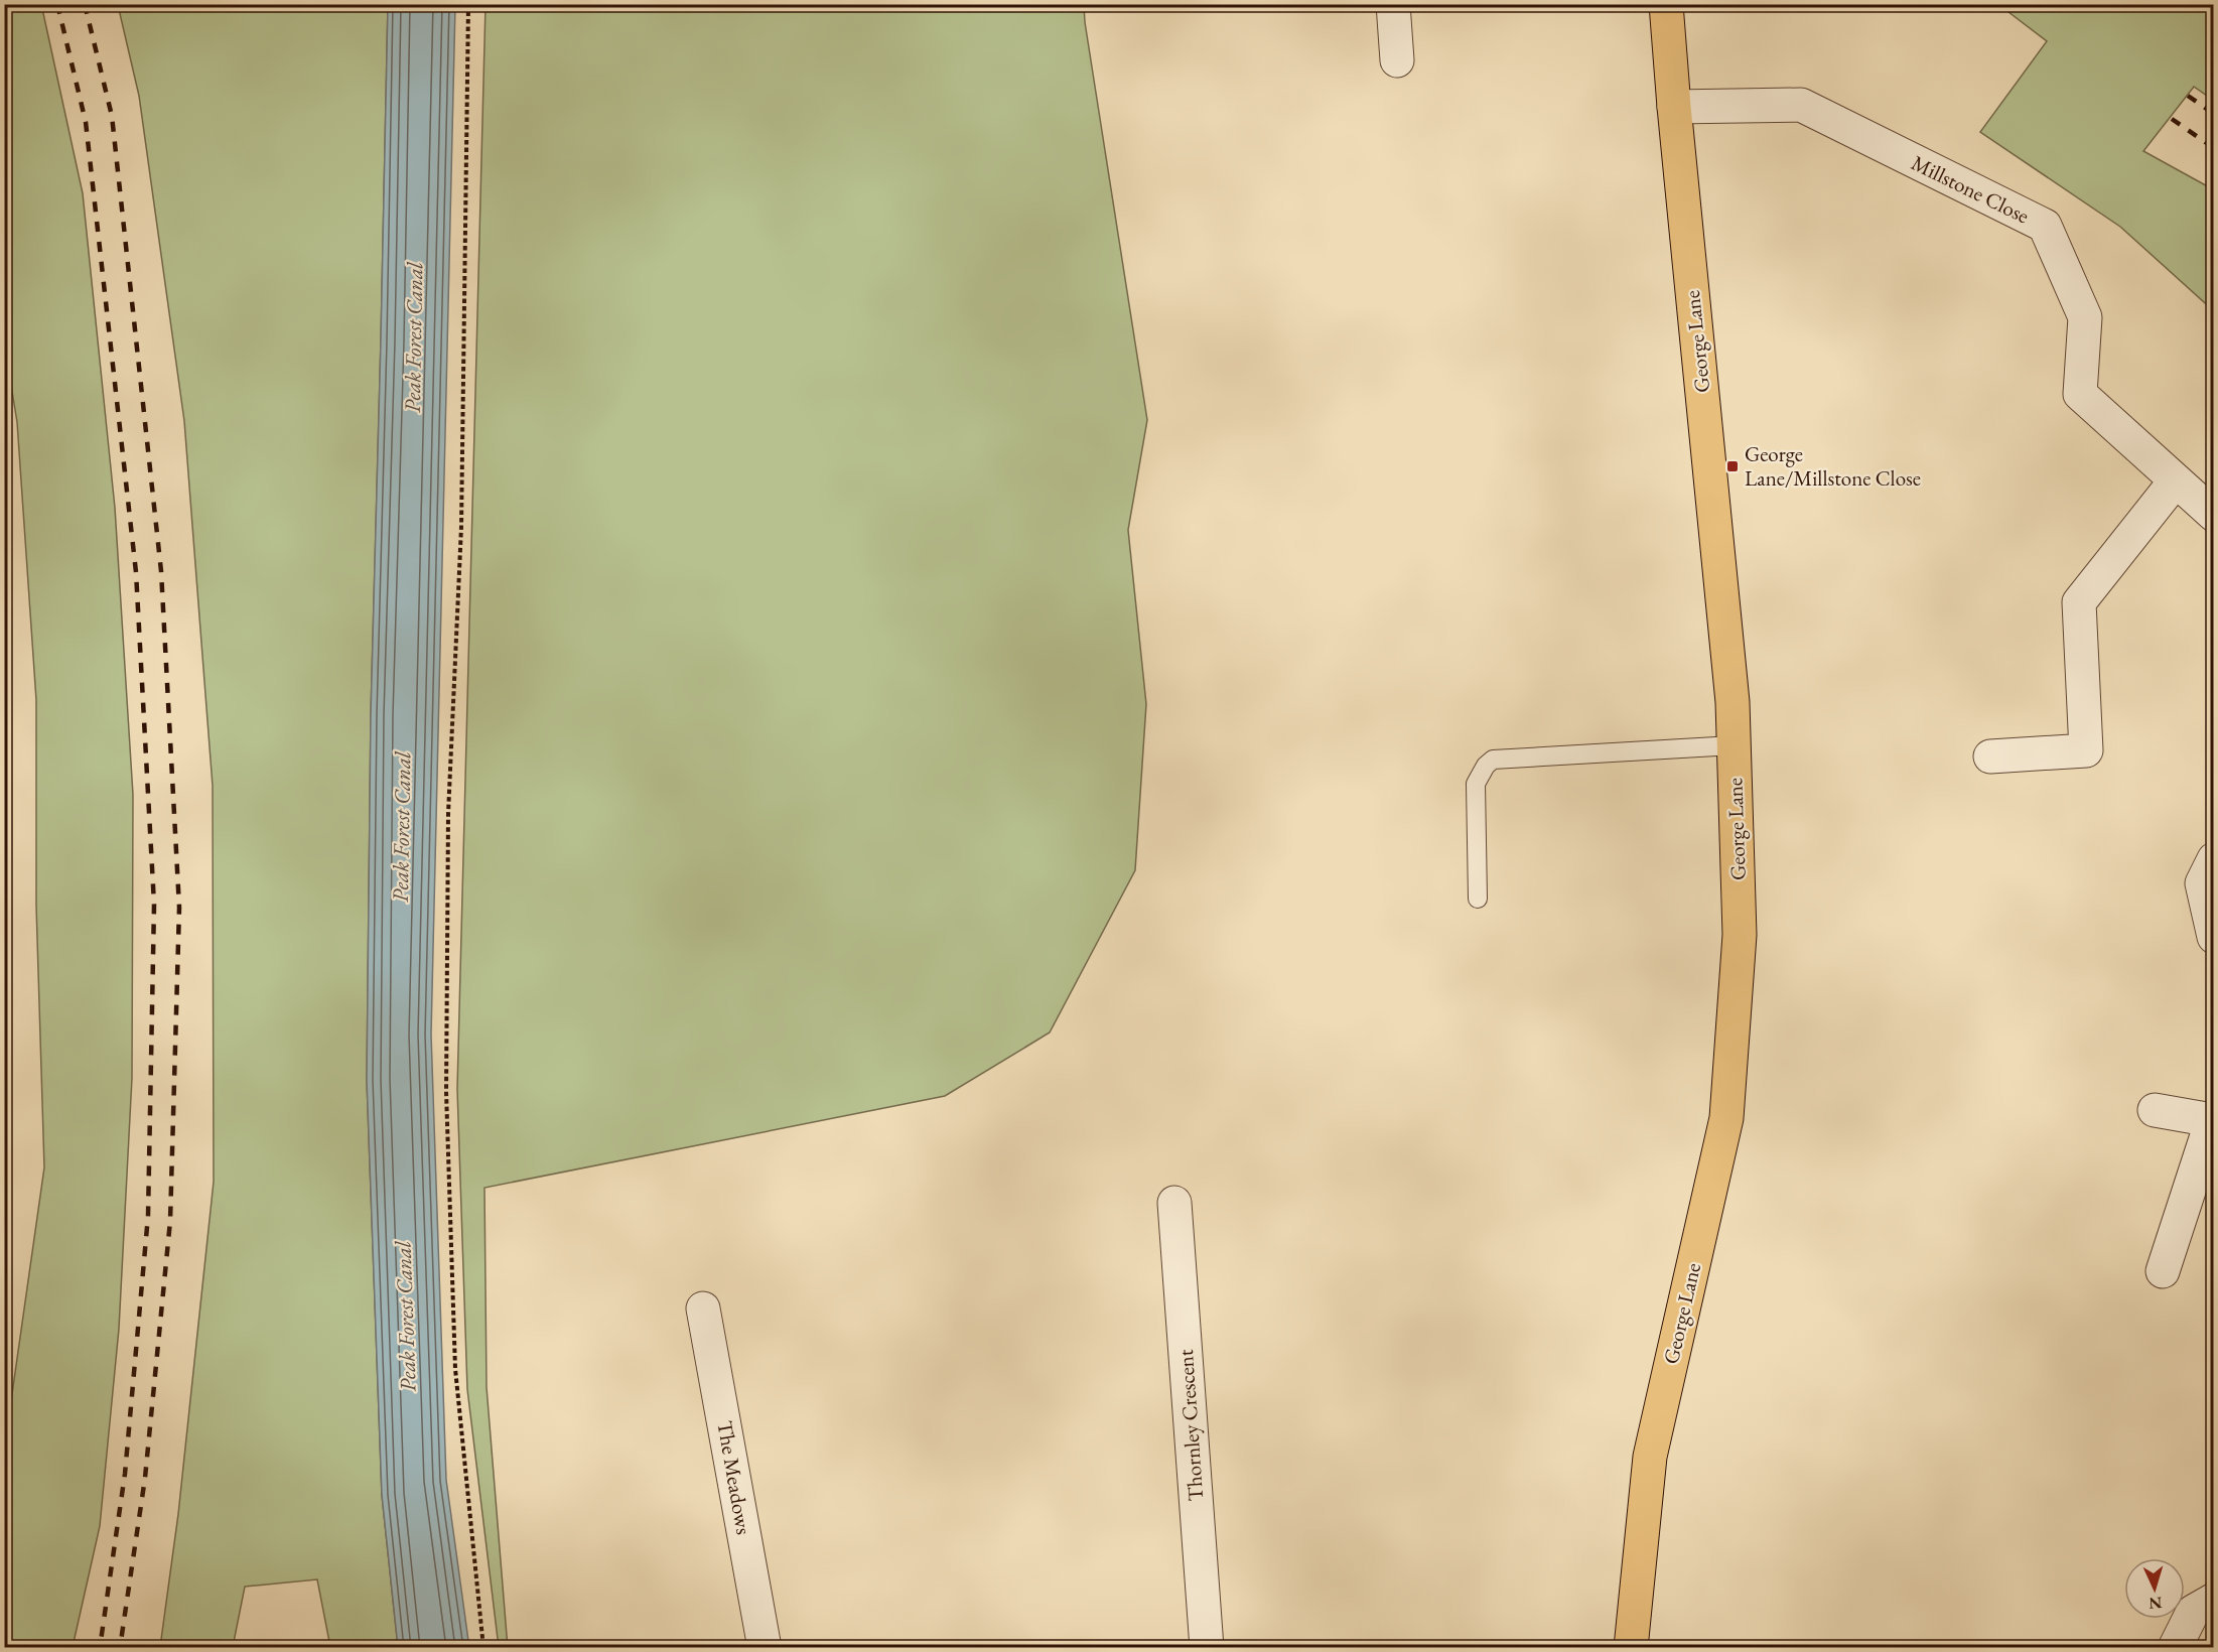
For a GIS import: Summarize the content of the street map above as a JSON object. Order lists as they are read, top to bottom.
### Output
{
  "streets": {
    "main road": ["George Lane"],
    "street": ["Millstone Close", "Thornley Crescent", "The Meadows"]
  },
  "crossings": [
    ["Millstone Close", "George Lane"]
  ],
  "water": ["Peak Forest Canal"],
  "places": {
    "transit": ["George Lane/Millstone Close"]
  },
  "north": "bottom"
}
